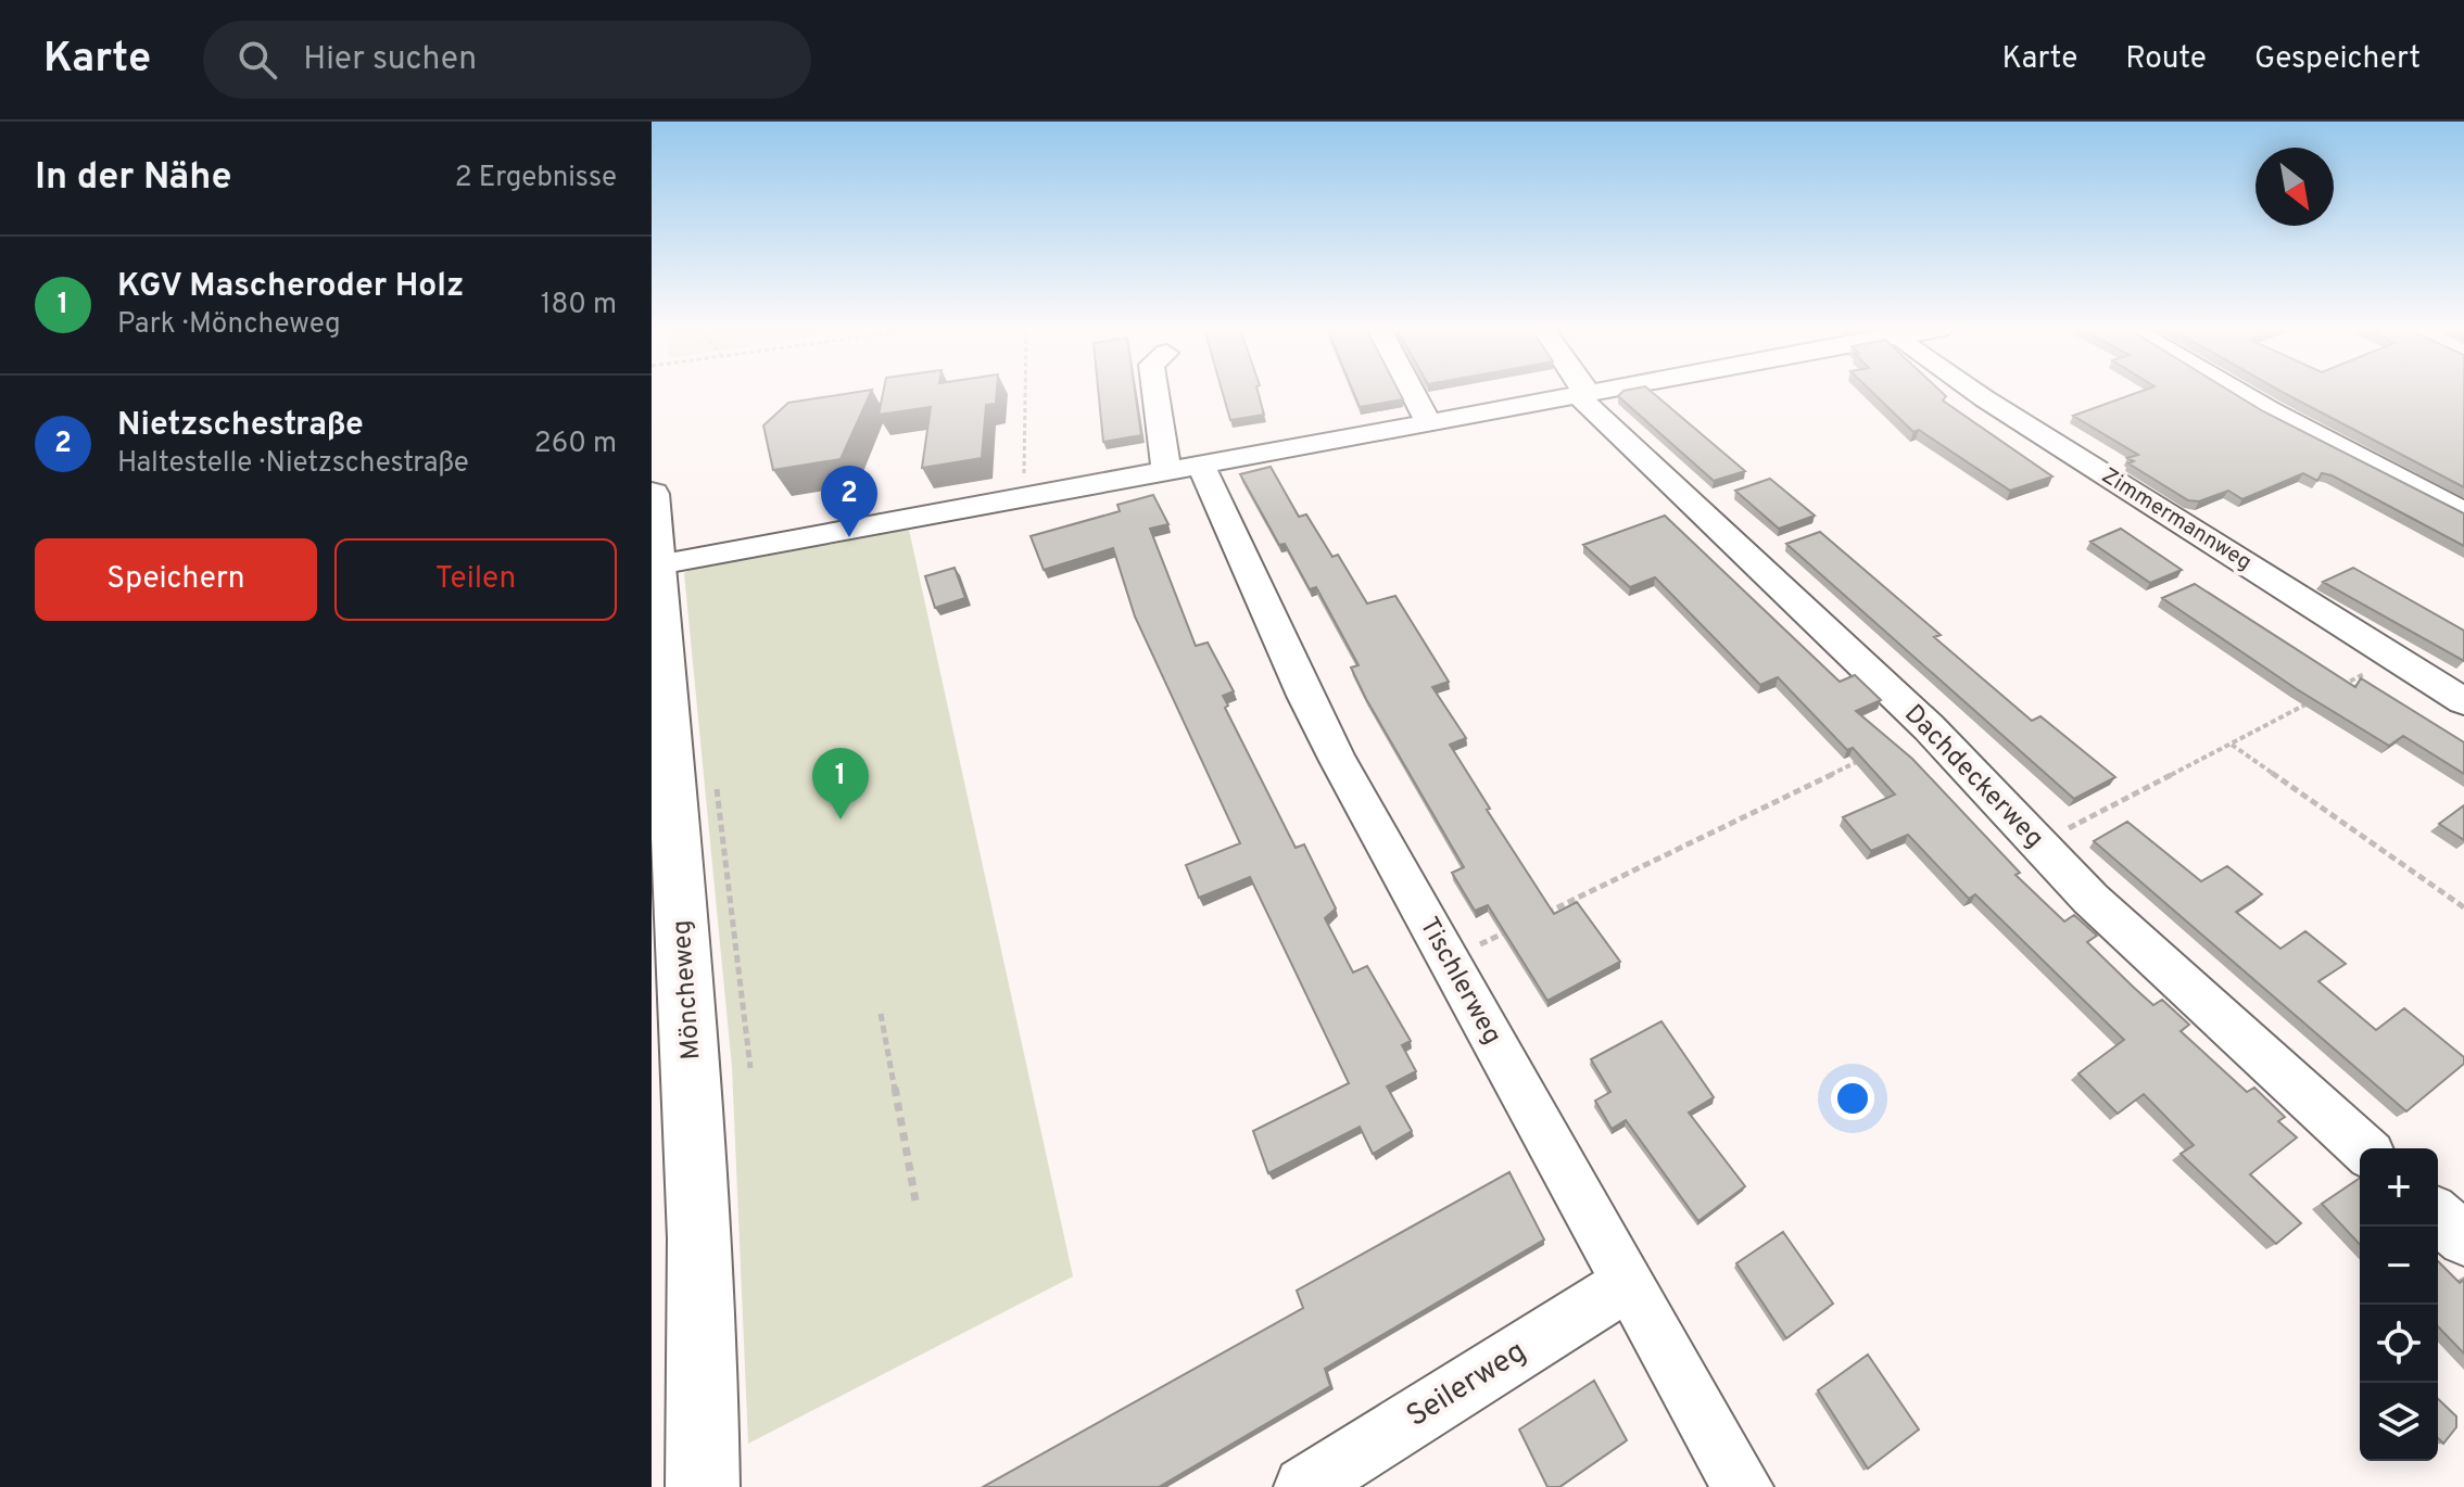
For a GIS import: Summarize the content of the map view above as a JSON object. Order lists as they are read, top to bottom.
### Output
{
  "streets": {
    "main road": ["Möncheweg"],
    "street": [
      "Zimmermannweg",
      "Dachdeckerweg",
      "Tischlerweg",
      "Seilerweg"
    ]
  },
  "crossings": [
    ["Tischlerweg", "Seilerweg"]
  ],
  "north": "bottom right",
  "page": {
    "header": "Karte",
    "search": "Hier suchen",
    "nav": ["Karte", "Route", "Gespeichert"],
    "heading": ["In der Nähe", "2 Ergebnisse"],
    "list": [
      {
        "mark": "1",
        "name": "KGV Mascheroder Holz",
        "note": "Park · Möncheweg",
        "value": "180 m"
      },
      {
        "mark": "2",
        "name": "Nietzschestraße",
        "note": "Haltestelle · Nietzschestraße",
        "value": "260 m"
      }
    ],
    "pins": ["2", "1"],
    "buttons": ["Speichern", "Teilen"],
    "map_buttons": ["+", "−"]
  }
}
